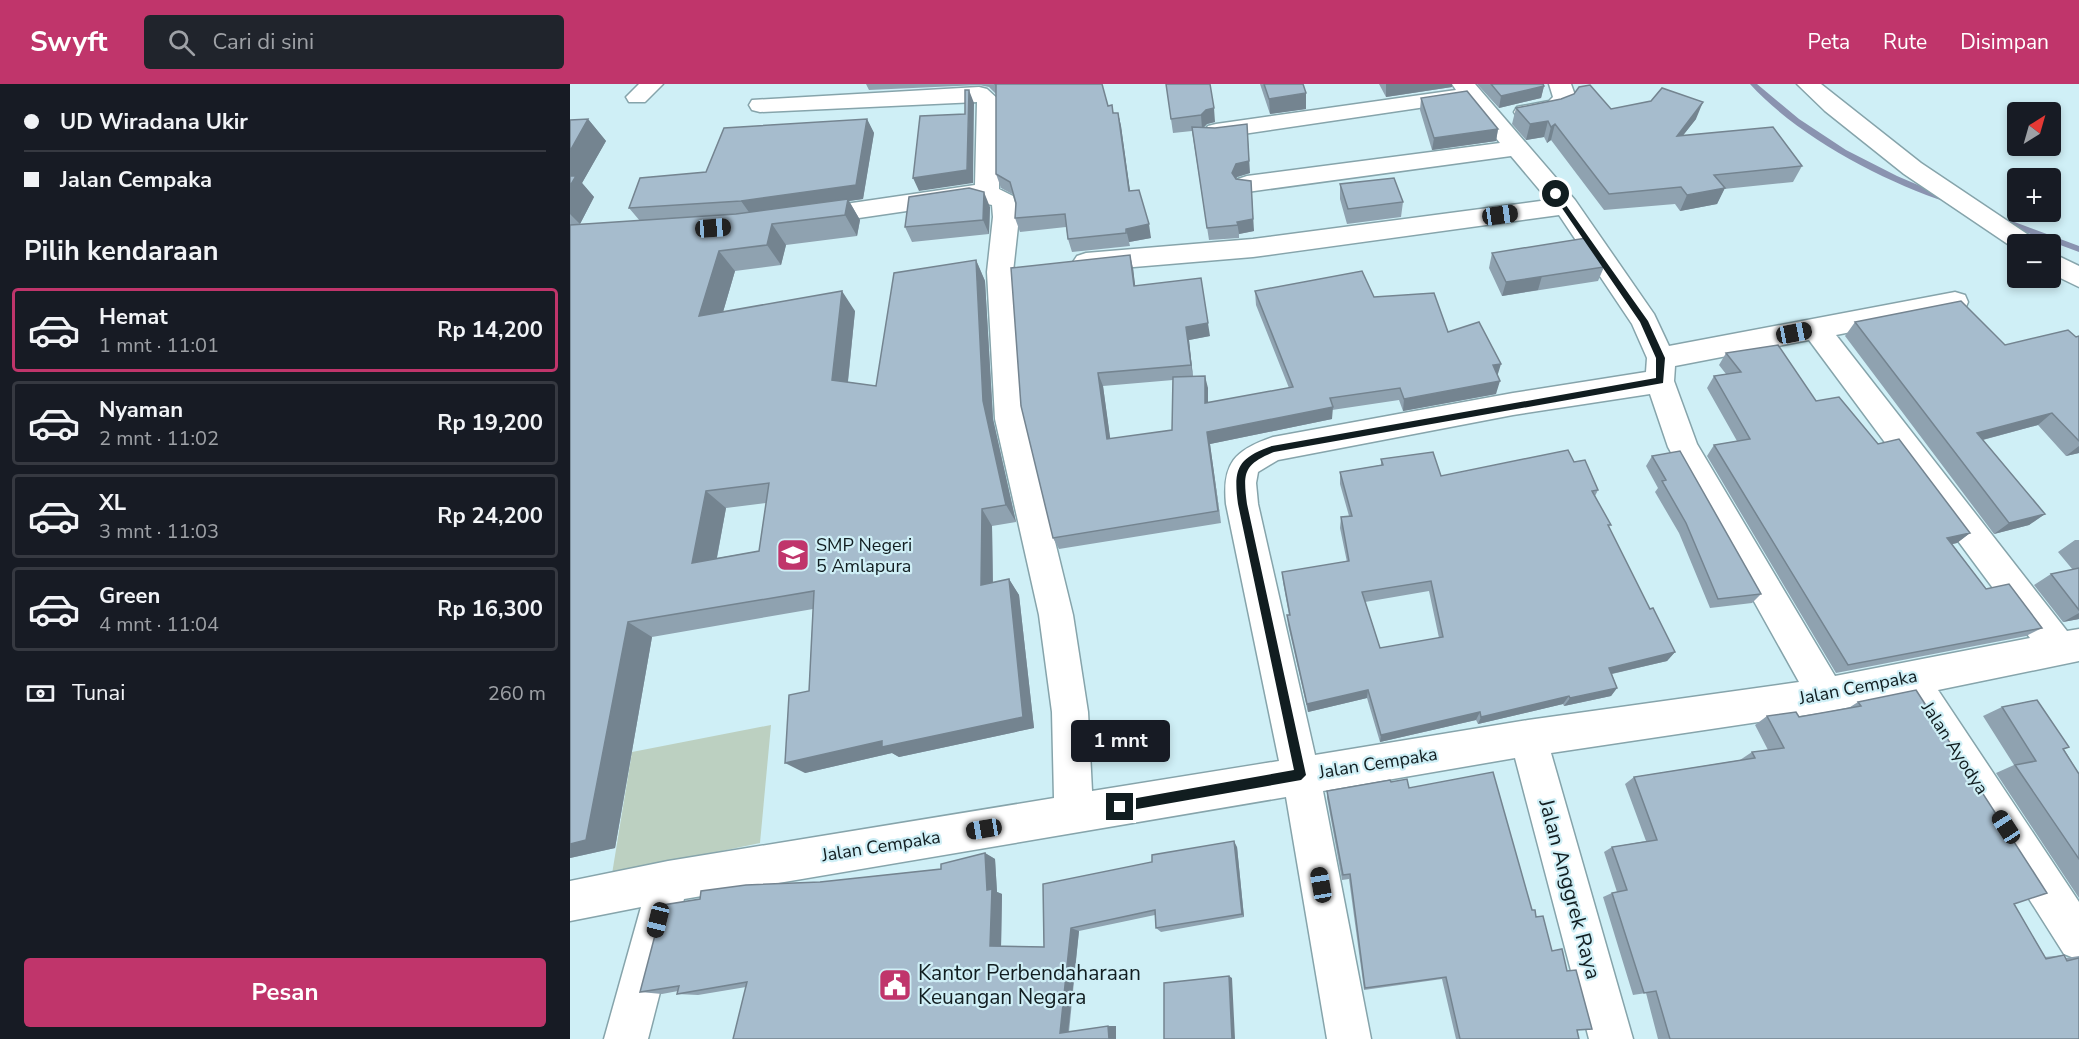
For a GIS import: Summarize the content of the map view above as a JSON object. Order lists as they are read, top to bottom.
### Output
{
  "streets": {
    "street": ["Jalan Cempaka", "Jalan Ayodya", "Jalan Anggrek Raya"]
  },
  "crossings": [
    ["Jalan Cempaka", "Jalan Ayodya"],
    ["Jalan Cempaka", "Jalan Anggrek Raya"]
  ],
  "places": {
    "school or university": ["SMP Negeri 5 Amlapura"],
    "public building": ["Kantor Perbendaharaan Keuangan Negara"]
  },
  "north": "top right",
  "page": {
    "header": "Swyft",
    "search": "Cari di sini",
    "nav": ["Peta", "Rute", "Disimpan"],
    "banner": ["UD Wiradana Ukir", "Jalan Cempaka"],
    "map_buttons": ["+", "−"],
    "heading": "Pilih kendaraan",
    "list": [
      {
        "name": "Hemat",
        "note": "1 mnt · 11:01",
        "value": "Rp 14,200"
      },
      {
        "name": "Nyaman",
        "note": "2 mnt · 11:02",
        "value": "Rp 19,200"
      },
      {
        "name": "XL",
        "note": "3 mnt · 11:03",
        "value": "Rp 24,200"
      },
      {
        "name": "Green",
        "note": "4 mnt · 11:04",
        "value": "Rp 16,300"
      }
    ],
    "pay": ["Tunai", "260 m"],
    "bubble": "1 mnt",
    "buttons": "Pesan"
  }
}
